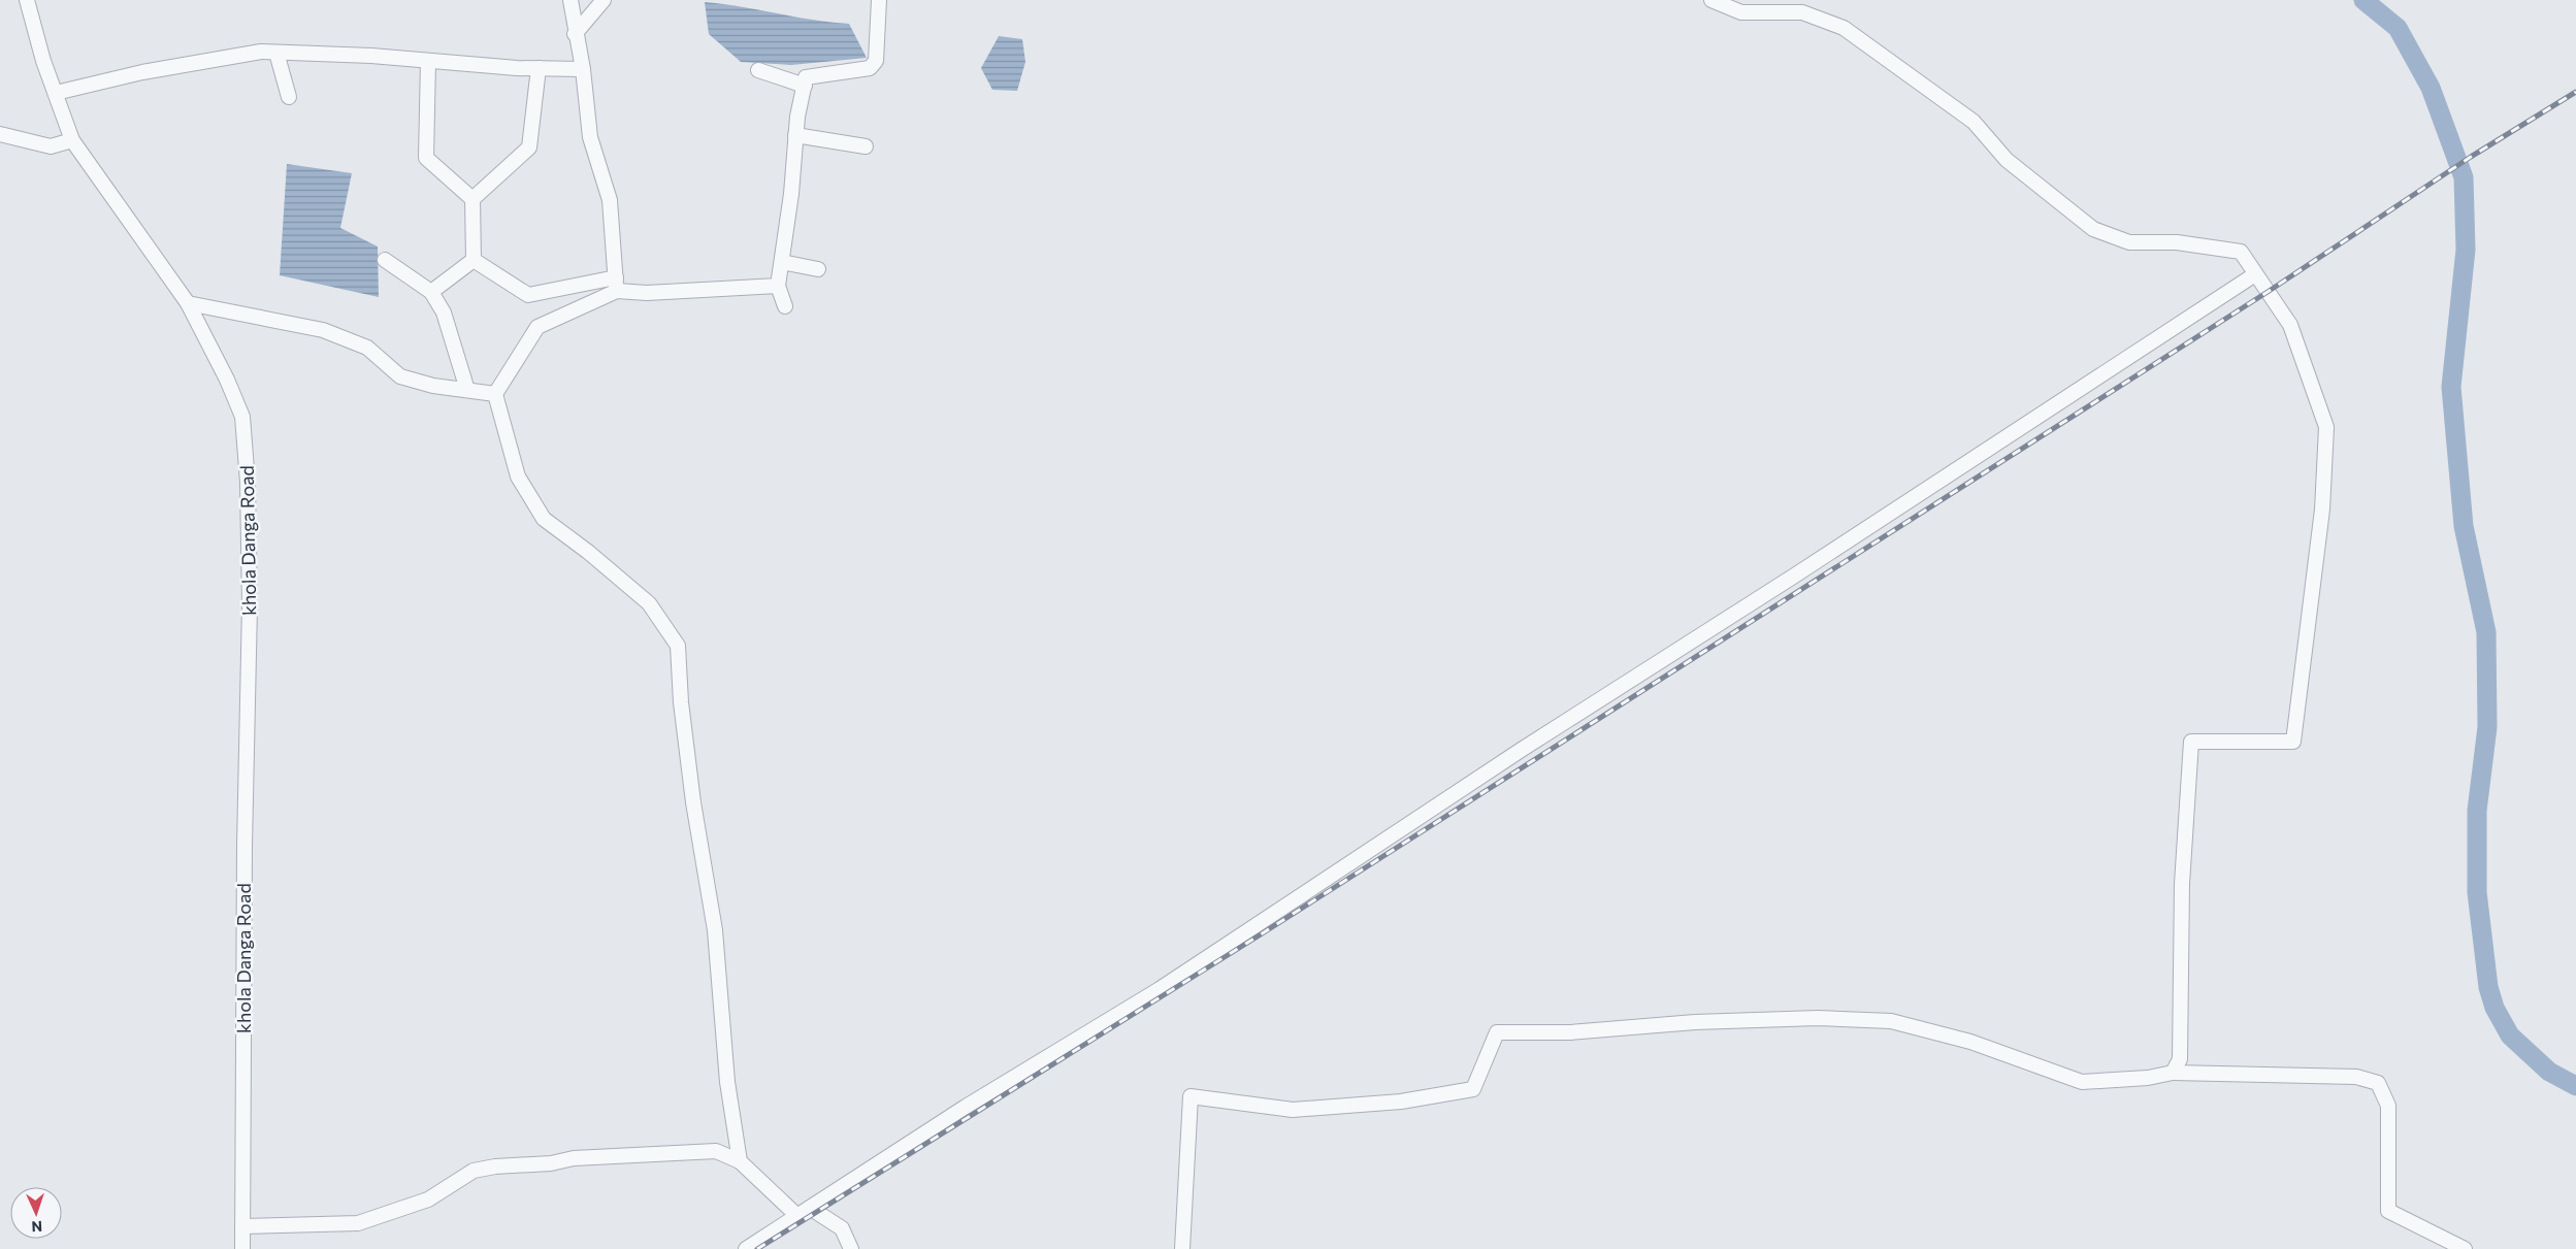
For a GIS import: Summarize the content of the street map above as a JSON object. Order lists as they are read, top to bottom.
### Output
{
  "streets": {
    "street": ["khola Danga Road"]
  },
  "north": "bottom"
}
